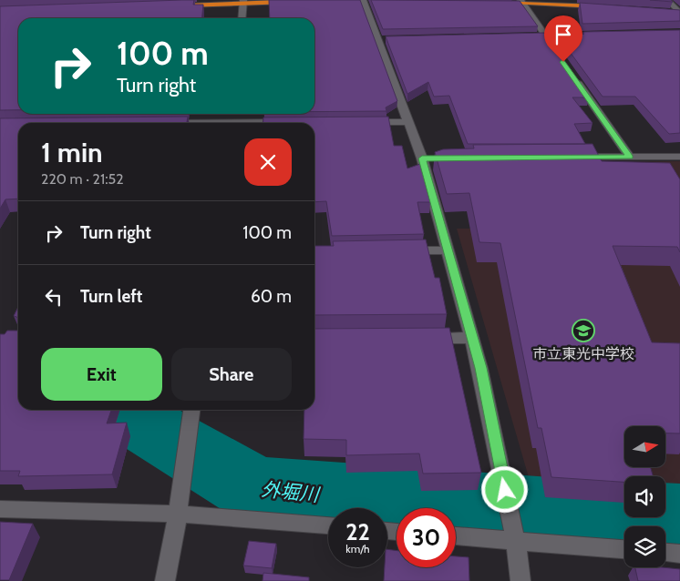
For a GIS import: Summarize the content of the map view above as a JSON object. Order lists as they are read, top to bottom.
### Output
{
  "water": ["外堀川"],
  "places": {
    "school or university": ["市立東光中学校"]
  },
  "north": "right",
  "page": {
    "turn": ["100 m", "Turn right"],
    "heading": ["1 min", "220 m · 21:52"],
    "list": [
      {
        "name": "Turn right",
        "value": "100 m"
      },
      {
        "name": "Turn left",
        "value": "60 m"
      }
    ],
    "buttons": ["Exit", "Share"],
    "speed": "22 km/h",
    "limit": "30"
  }
}
